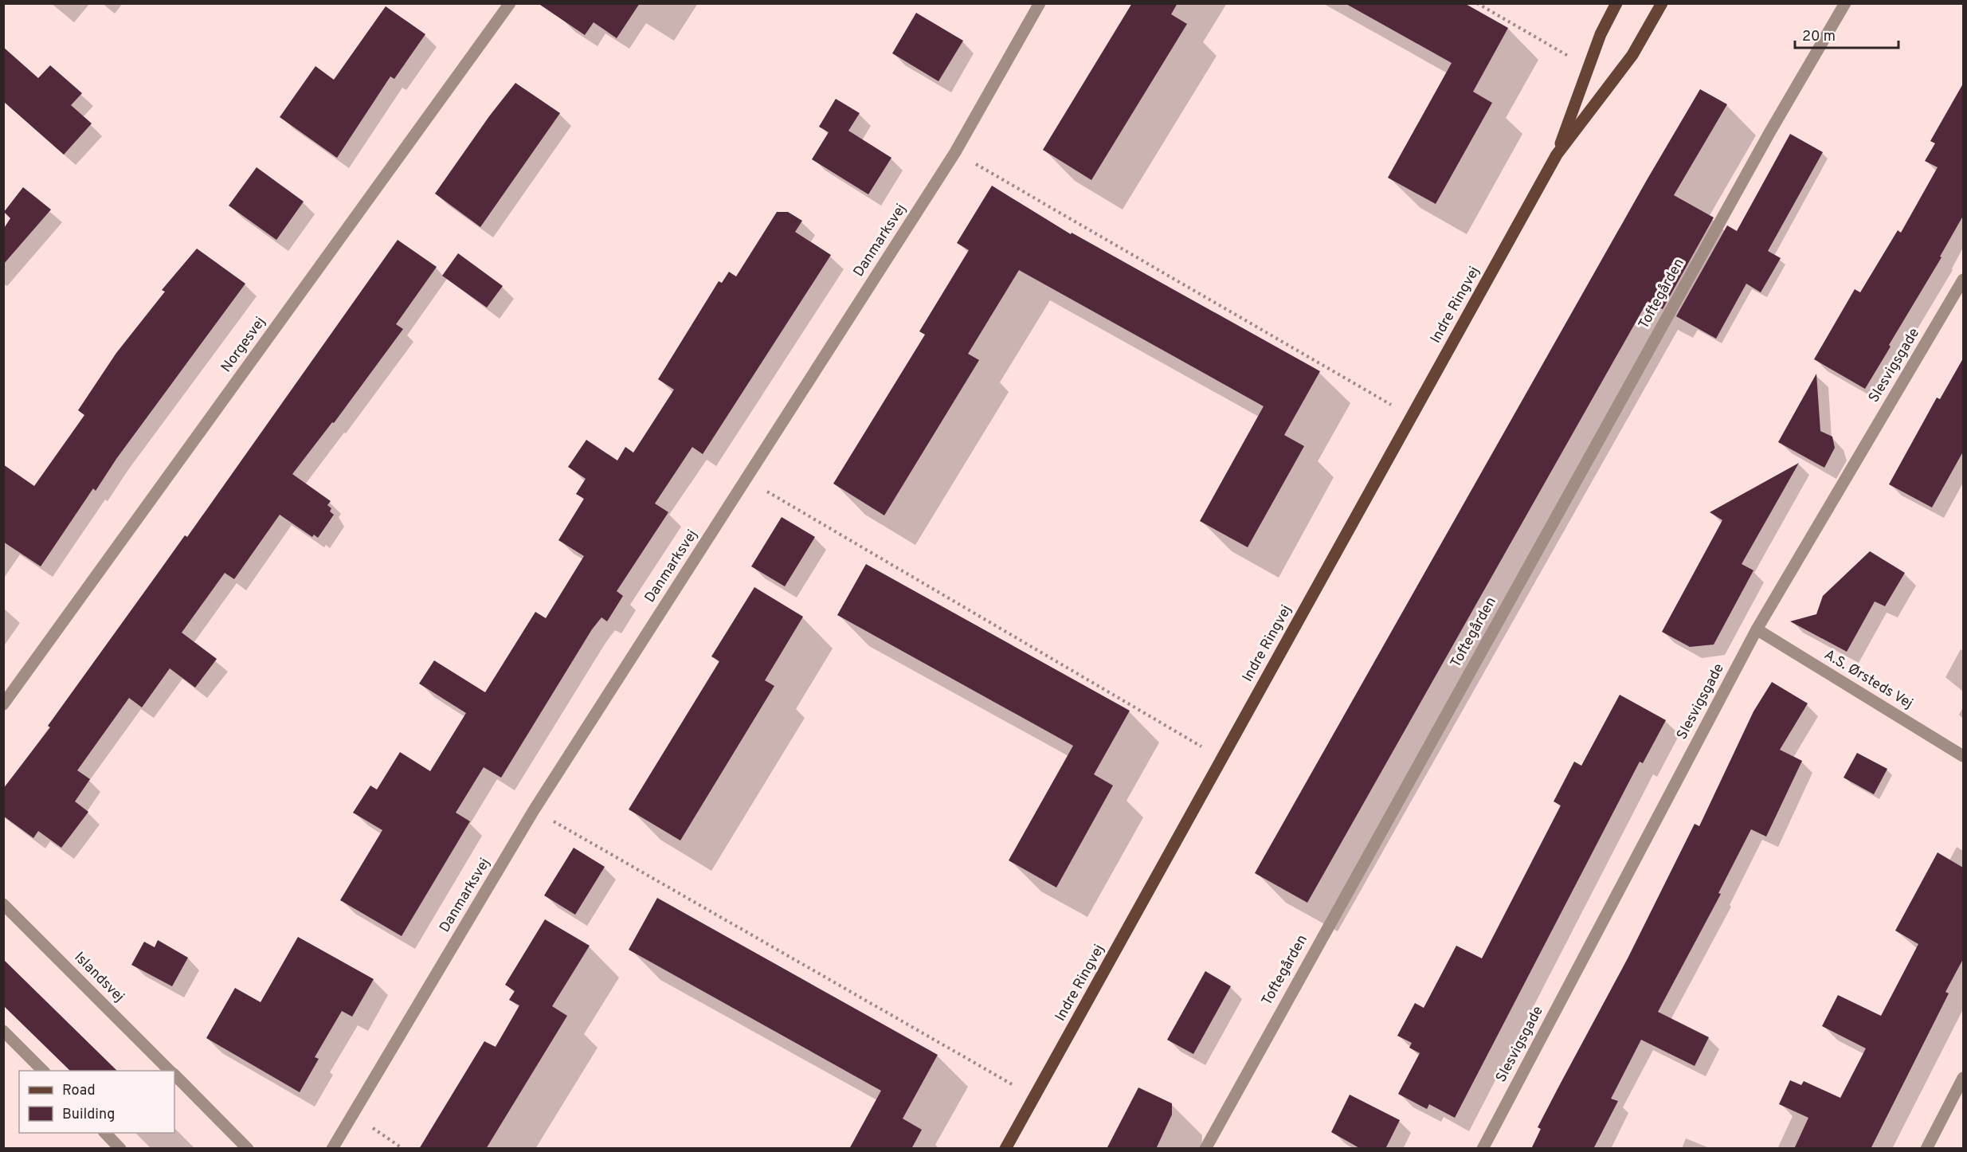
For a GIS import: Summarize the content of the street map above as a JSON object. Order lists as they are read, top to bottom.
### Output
{
  "streets": {
    "main road": ["Indre Ringvej"],
    "street": [
      "Danmarksvej",
      "Toftegården",
      "Norgesvej",
      "Slesvigsgade",
      "A.S. Ørsteds Vej",
      "Islandsvej"
    ]
  },
  "crossings": [
    ["Slesvigsgade", "A.S. Ørsteds Vej"]
  ],
  "legend": ["Road", "Building"],
  "scale_bar": "20 m"
}
